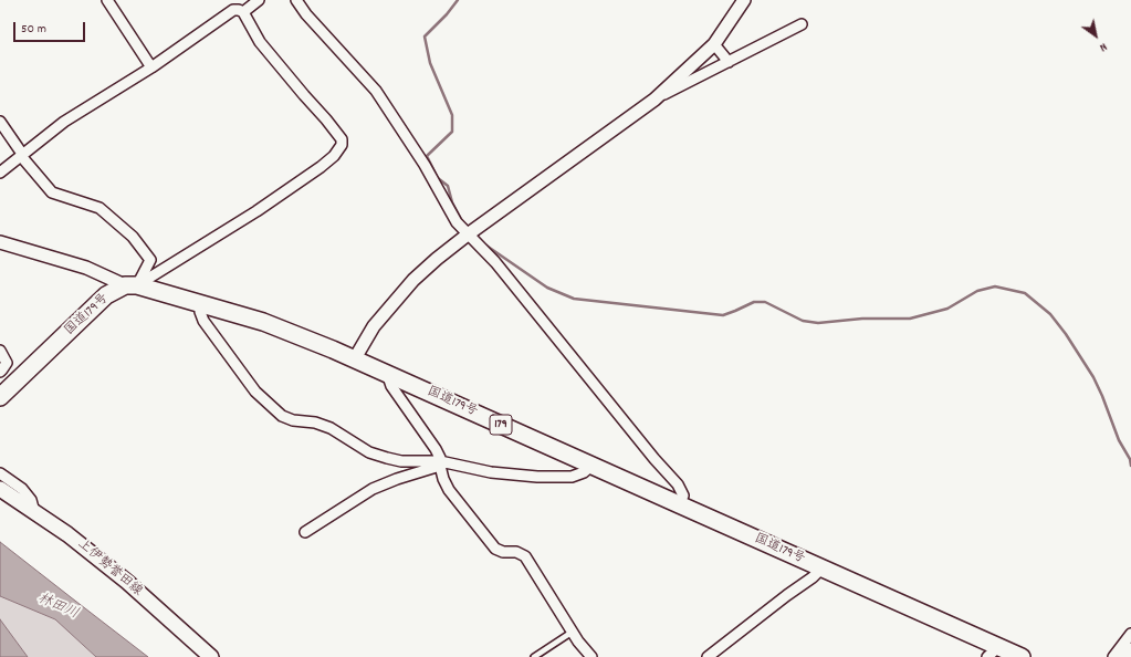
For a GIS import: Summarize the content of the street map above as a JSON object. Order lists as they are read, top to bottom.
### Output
{
  "streets": {
    "highway": ["国道179号", "179"],
    "main road": ["上伊勢誉田線"]
  },
  "water": ["林田川"],
  "scale_bar": "50 m",
  "north": "bottom right"
}
